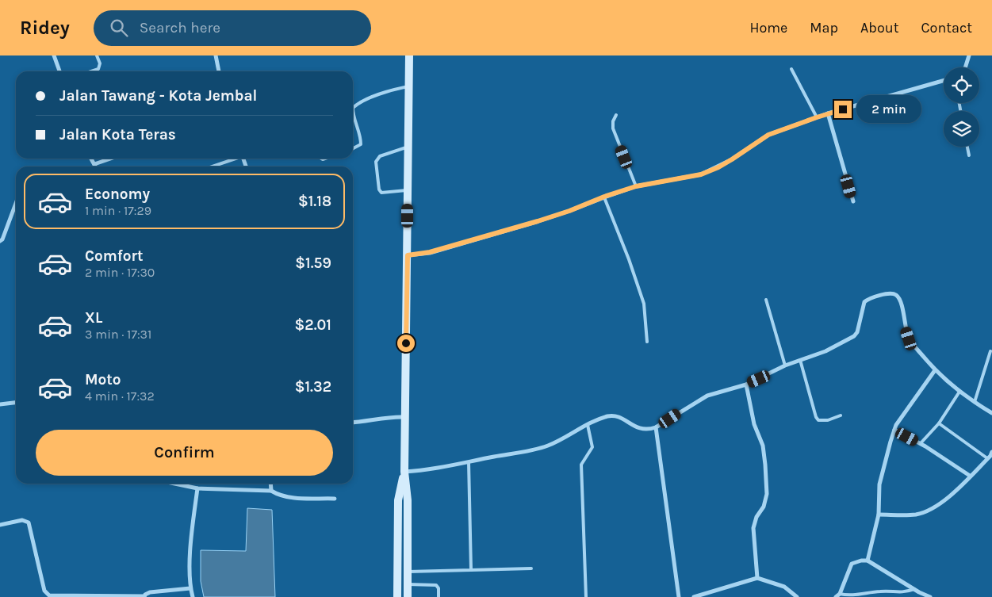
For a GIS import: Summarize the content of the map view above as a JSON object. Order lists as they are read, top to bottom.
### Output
{
  "page": {
    "header": "Ridey",
    "search": "Search here",
    "nav": [
      "Home",
      "Map",
      "About",
      "Contact"
    ],
    "banner": ["Jalan Tawang - Kota Jembal", "Jalan Kota Teras"],
    "bubble": "2 min",
    "list": [
      {
        "name": "Economy",
        "note": "1 min · 17:29",
        "value": "$1.18"
      },
      {
        "name": "Comfort",
        "note": "2 min · 17:30",
        "value": "$1.59"
      },
      {
        "name": "XL",
        "note": "3 min · 17:31",
        "value": "$2.01"
      },
      {
        "name": "Moto",
        "note": "4 min · 17:32",
        "value": "$1.32"
      }
    ],
    "buttons": "Confirm"
  }
}
